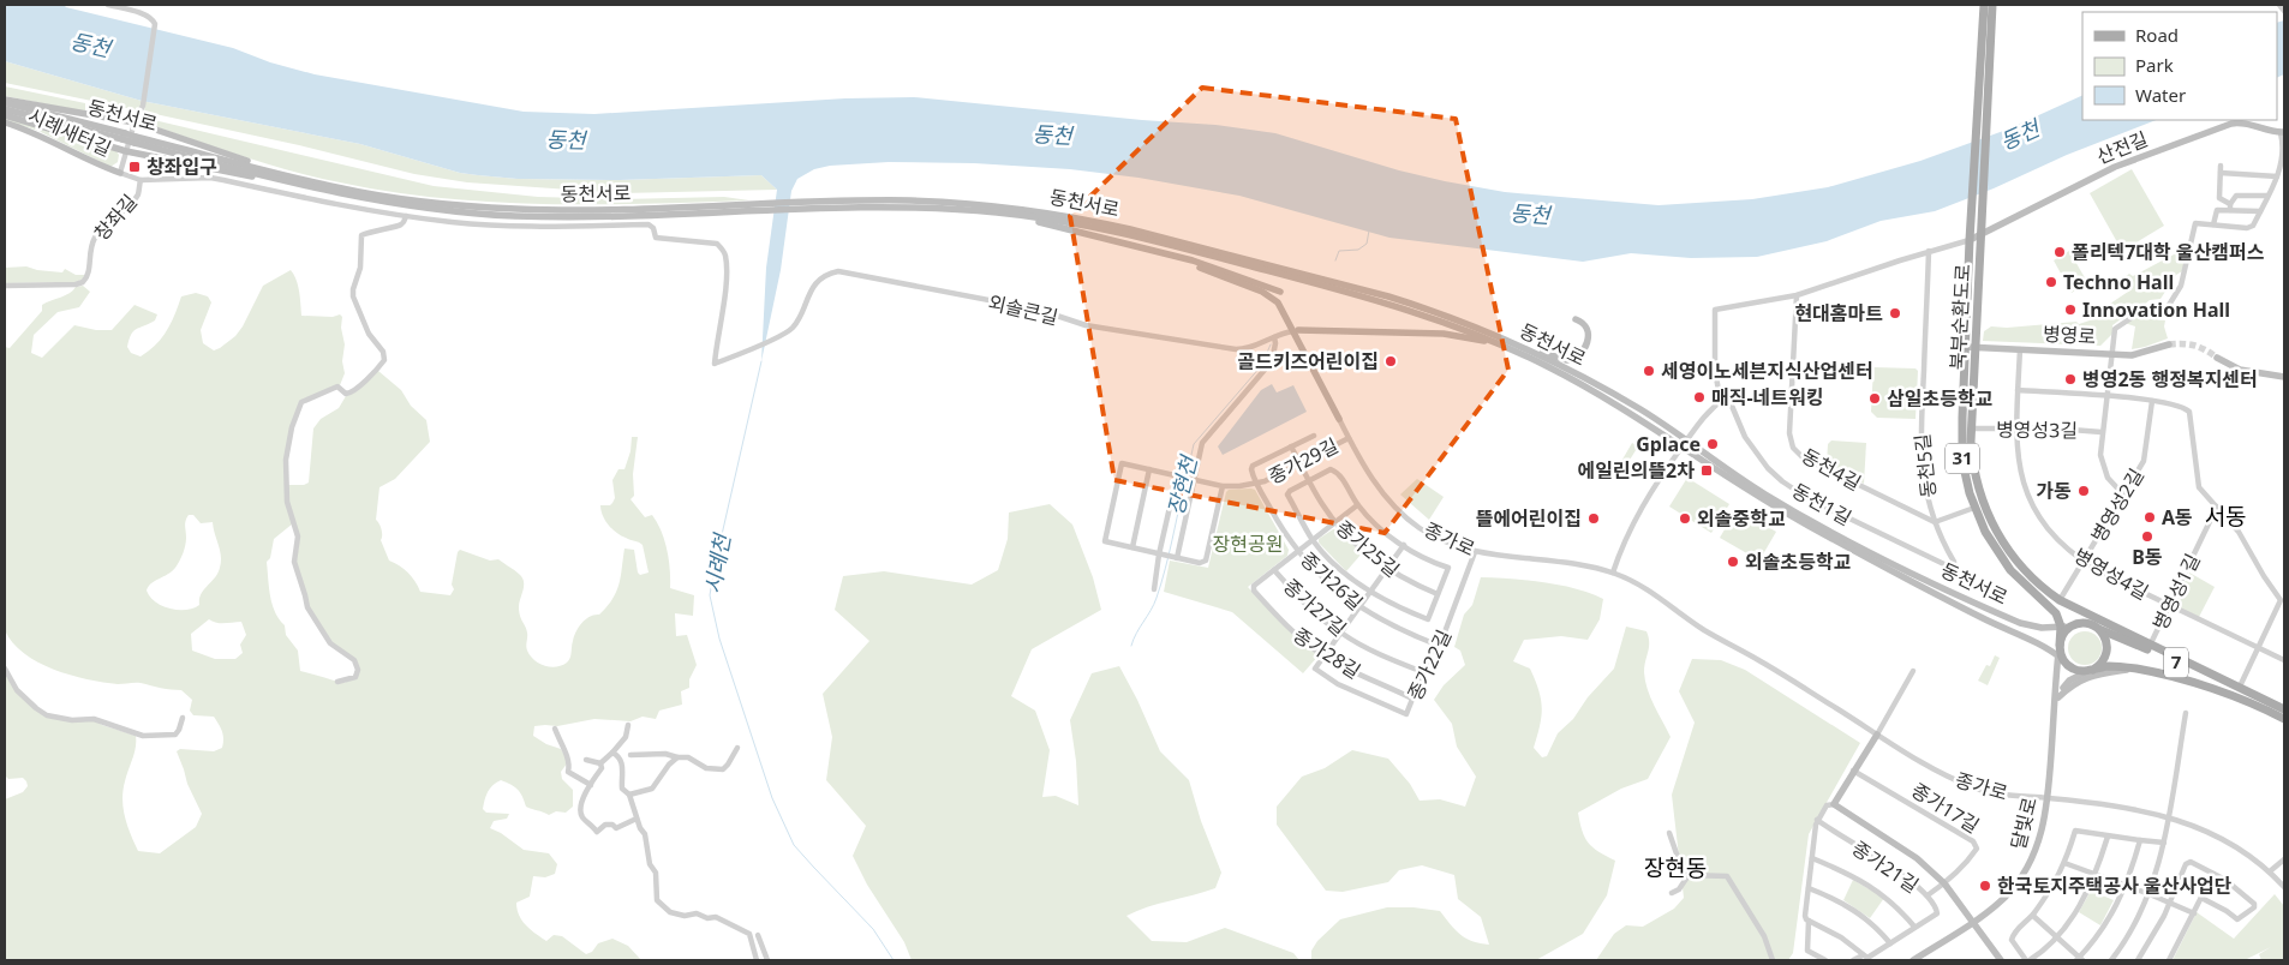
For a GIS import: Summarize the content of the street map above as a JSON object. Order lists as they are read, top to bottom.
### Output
{
  "streets": {
    "main road": [
      "동천서로",
      "시례새터길",
      "산전길",
      "북부순환도로",
      "병영로",
      "31",
      "7",
      "달빛로"
    ],
    "street": [
      "창좌길",
      "외솔큰길",
      "병영성3길",
      "종가29길",
      "동천5길",
      "동천4길",
      "동천1길",
      "병영성2길",
      "종가로",
      "종가25길",
      "병영성4길",
      "종가26길",
      "병영성1길",
      "종가27길",
      "종가28길",
      "종가22길",
      "종가17길",
      "종가21길"
    ]
  },
  "crossings": [
    ["동천서로", "북부순환도로"],
    ["동천서로", "달빛로"],
    ["산전길", "북부순환도로"],
    ["북부순환도로", "병영로"],
    ["북부순환도로", "병영성3길"],
    ["북부순환도로", "병영성2길"],
    ["북부순환도로", "병영성1길"],
    ["북부순환도로", "달빛로"],
    ["병영로", "병영성4길"],
    ["병영성3길", "병영성4길"],
    ["종가29길", "종가로"],
    ["종가29길", "종가25길"],
    ["종가29길", "종가26길"],
    ["동천5길", "동천4길"],
    ["동천5길", "동천1길"],
    ["동천4길", "동천1길"],
    ["병영성2길", "병영성4길"],
    ["종가로", "종가22길"],
    ["종가로", "달빛로"],
    ["병영성4길", "병영성1길"],
    ["종가26길", "종가22길"],
    ["종가27길", "종가28길"],
    ["종가27길", "종가22길"],
    ["종가28길", "종가22길"]
  ],
  "districts": ["서동", "장현동"],
  "water": ["동천", "장현천", "시례천"],
  "parks": ["장현공원"],
  "places": {
    "transit": ["창좌입구", "에일린의뜰2차"],
    "other": [
      "폴리텍7대학 울산캠퍼스",
      "Techno Hall",
      "Innovation Hall",
      "현대홈마트",
      "골드키즈어린이집",
      "세영이노세븐지식산업센터",
      "병영2동 행정복지센터",
      "매직-네트워킹",
      "삼일초등학교",
      "Gplace",
      "가동",
      "A동",
      "뜰에어린이집",
      "외솔중학교",
      "B동",
      "외솔초등학교",
      "한국토지주택공사 울산사업단"
    ]
  },
  "legend": ["Road", "Park", "Water"]
}
